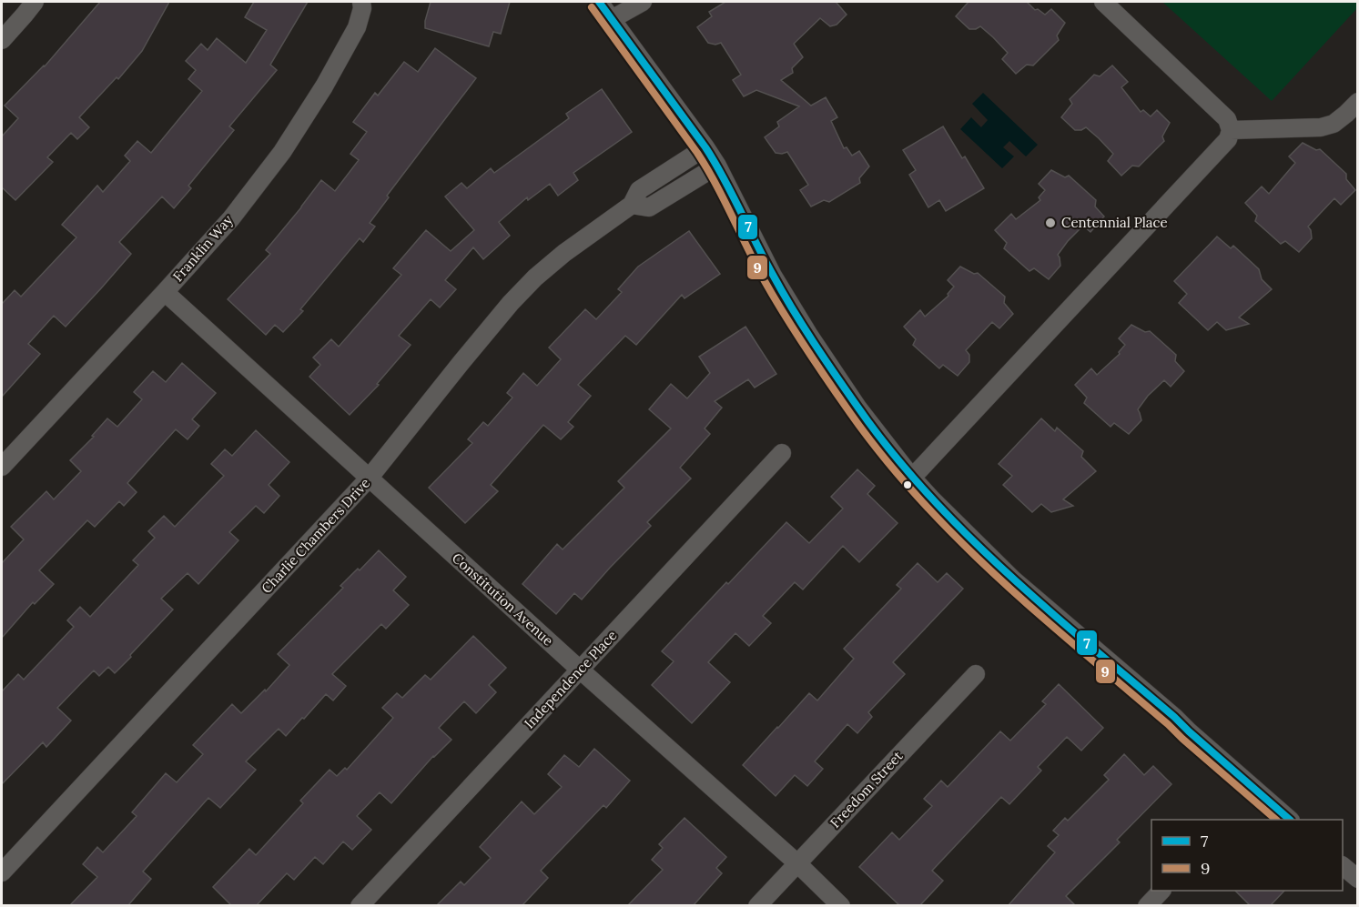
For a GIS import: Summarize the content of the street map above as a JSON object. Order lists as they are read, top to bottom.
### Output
{
  "streets": {
    "street": [
      "Franklin Way",
      "Charlie Chambers Drive",
      "Constitution Avenue",
      "Independence Place",
      "Freedom Street"
    ]
  },
  "crossings": [
    ["Franklin Way", "Constitution Avenue"],
    ["Charlie Chambers Drive", "Constitution Avenue"],
    ["Constitution Avenue", "Independence Place"],
    ["Constitution Avenue", "Freedom Street"]
  ],
  "places": ["Centennial Place"],
  "lines": ["transit line 7", "transit line 9"],
  "legend": ["7", "9"]
}
